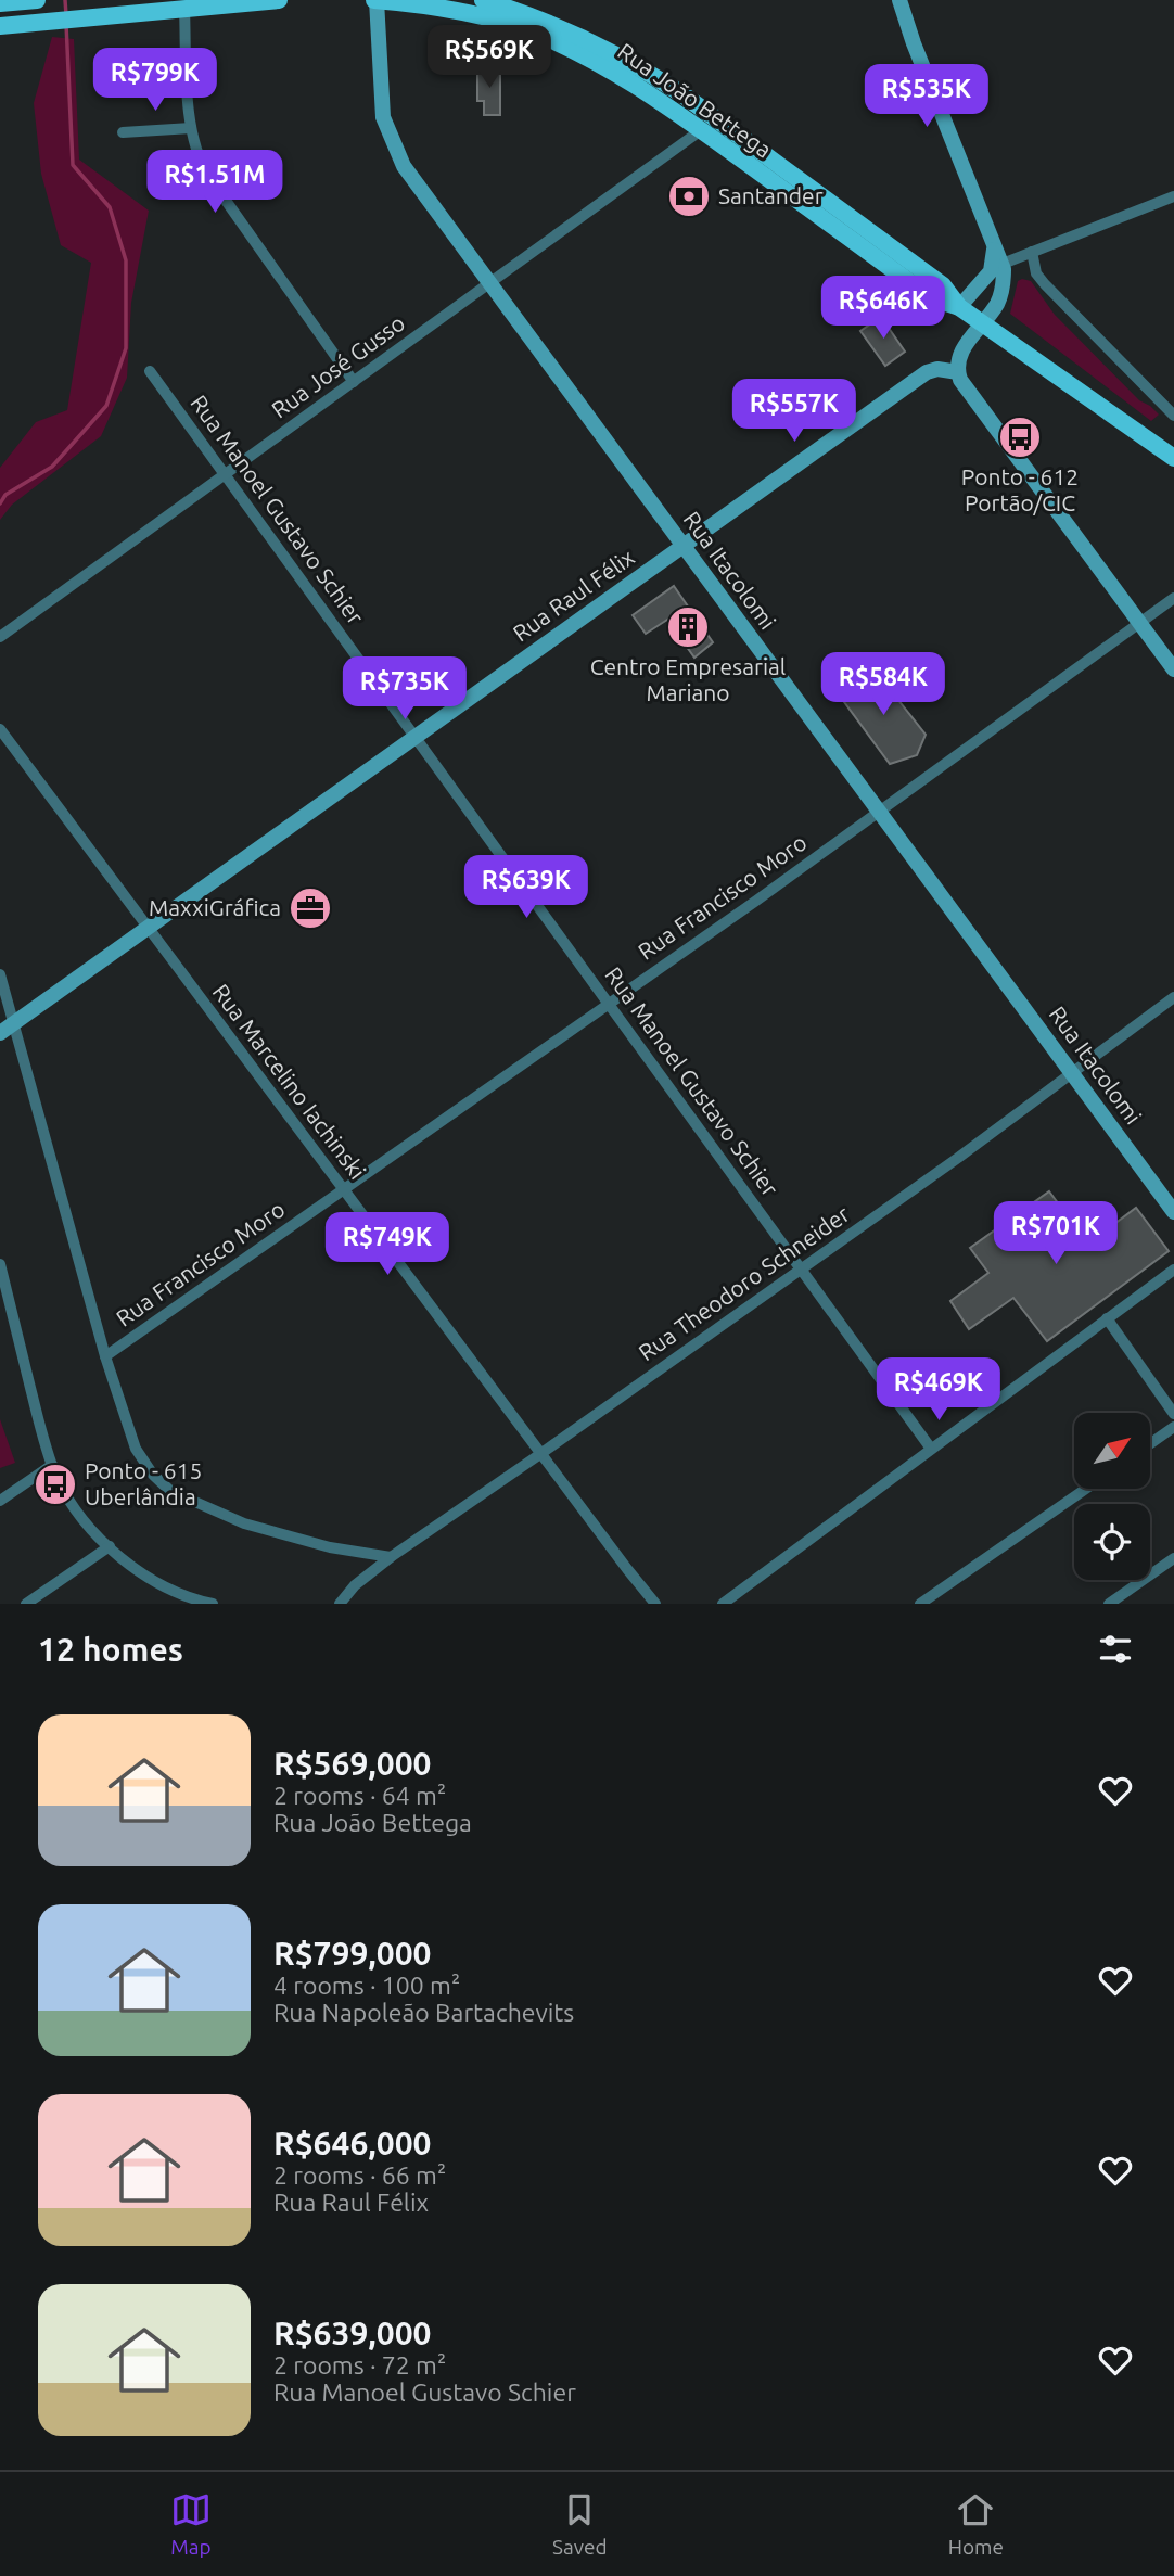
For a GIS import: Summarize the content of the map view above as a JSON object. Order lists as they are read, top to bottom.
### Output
{
  "streets": {
    "main road": ["Rua João Bettega", "Rua Itacolomi", "Rua Raul Félix"],
    "street": [
      "Rua José Gusso",
      "Rua Manoel Gustavo Schier",
      "Rua Francisco Moro",
      "Rua Marcelino Iachinski",
      "Rua Theodoro Schneider"
    ]
  },
  "crossings": [
    ["Rua João Bettega", "Rua José Gusso"],
    ["Rua João Bettega", "Rua Itacolomi"],
    ["Rua José Gusso", "Rua Manoel Gustavo Schier"],
    ["Rua José Gusso", "Rua Itacolomi"],
    ["Rua Manoel Gustavo Schier", "Rua Raul Félix"],
    ["Rua Manoel Gustavo Schier", "Rua Francisco Moro"],
    ["Rua Manoel Gustavo Schier", "Rua Theodoro Schneider"],
    ["Rua Itacolomi", "Rua Raul Félix"],
    ["Rua Itacolomi", "Rua Francisco Moro"],
    ["Rua Itacolomi", "Rua Theodoro Schneider"],
    ["Rua Raul Félix", "Rua Marcelino Iachinski"],
    ["Rua Francisco Moro", "Rua Marcelino Iachinski"],
    ["Rua Marcelino Iachinski", "Rua Theodoro Schneider"]
  ],
  "places": {
    "bank": ["Santander"],
    "bus stop": ["Ponto - 612 Portão/CIC", "Ponto - 615 Uberlândia"],
    "building": ["Centro Empresarial Mariano"],
    "office": ["MaxxiGráfica"]
  },
  "north": "top right",
  "page": {
    "price": [
      "R$569K",
      "R$799K",
      "R$535K",
      "R$1.51M",
      "R$646K",
      "R$557K",
      "R$584K",
      "R$735K",
      "R$639K",
      "R$701K",
      "R$749K",
      "R$469K"
    ],
    "heading": "12 homes",
    "list": [
      {
        "name": "R$569,000",
        "note": "2 rooms · 64 m² · Rua João Bettega"
      },
      {
        "name": "R$799,000",
        "note": "4 rooms · 100 m² · Rua Napoleão Bartachevits"
      },
      {
        "name": "R$646,000",
        "note": "2 rooms · 66 m² · Rua Raul Félix"
      },
      {
        "name": "R$639,000",
        "note": "2 rooms · 72 m² · Rua Manoel Gustavo Schier"
      }
    ],
    "tabs": ["Map", "Saved", "Home"]
  }
}
